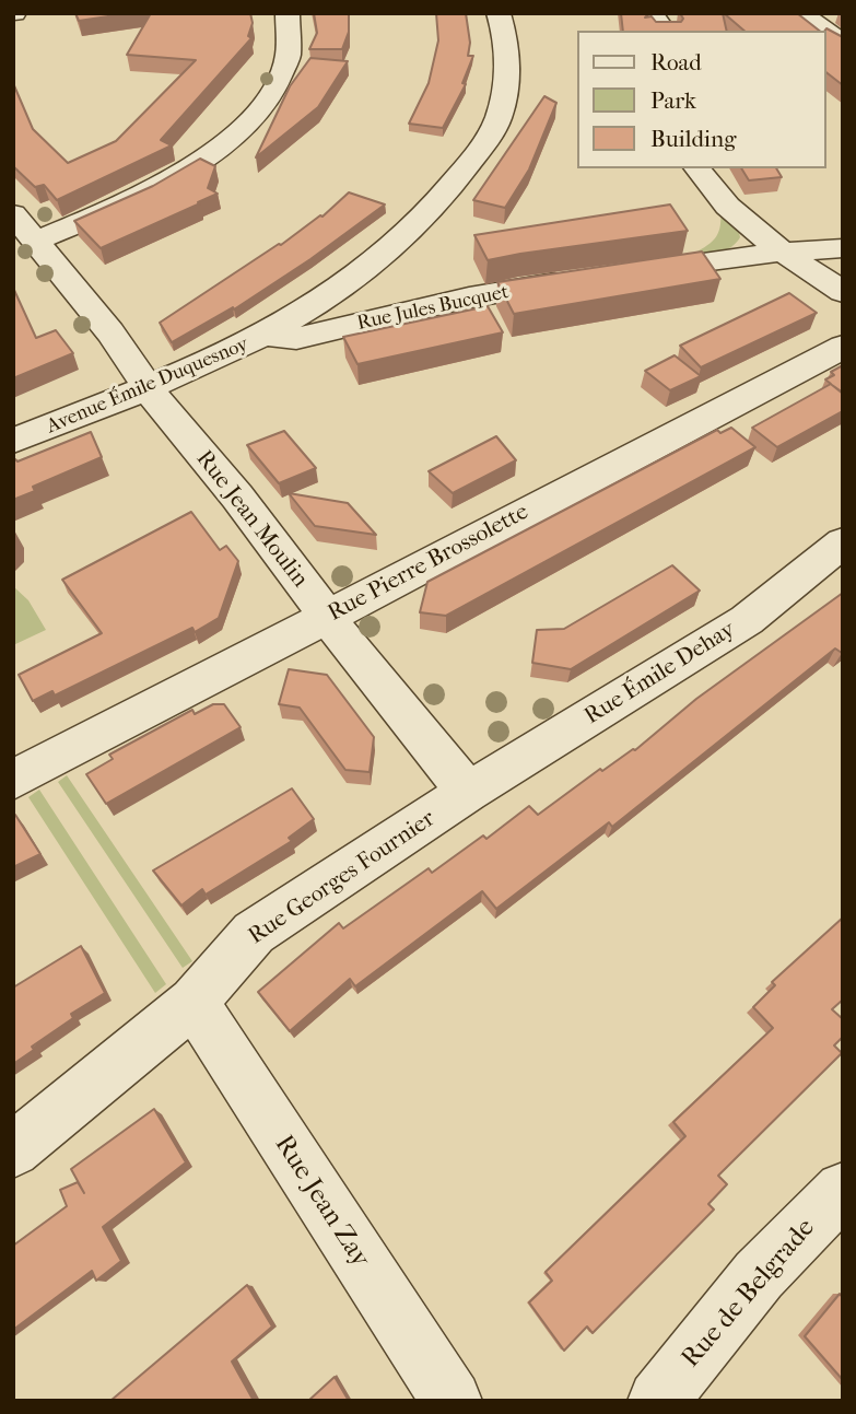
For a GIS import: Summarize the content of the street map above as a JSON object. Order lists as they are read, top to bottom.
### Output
{
  "streets": {
    "street": [
      "Rue Jules Bucquet",
      "Avenue Émile Duquesnoy",
      "Rue Jean Moulin",
      "Rue Pierre Brossolette",
      "Rue Émile Dehay",
      "Rue Georges Fournier",
      "Rue Jean Zay",
      "Rue de Belgrade"
    ]
  },
  "crossings": [
    ["Rue Jules Bucquet", "Avenue Émile Duquesnoy"],
    ["Avenue Émile Duquesnoy", "Rue Jean Moulin"],
    ["Rue Jean Moulin", "Rue Pierre Brossolette"],
    ["Rue Jean Moulin", "Rue Émile Dehay"],
    ["Rue Jean Moulin", "Rue Georges Fournier"],
    ["Rue Émile Dehay", "Rue Georges Fournier"],
    ["Rue Georges Fournier", "Rue Jean Zay"]
  ],
  "legend": ["Road", "Park", "Building"]
}
